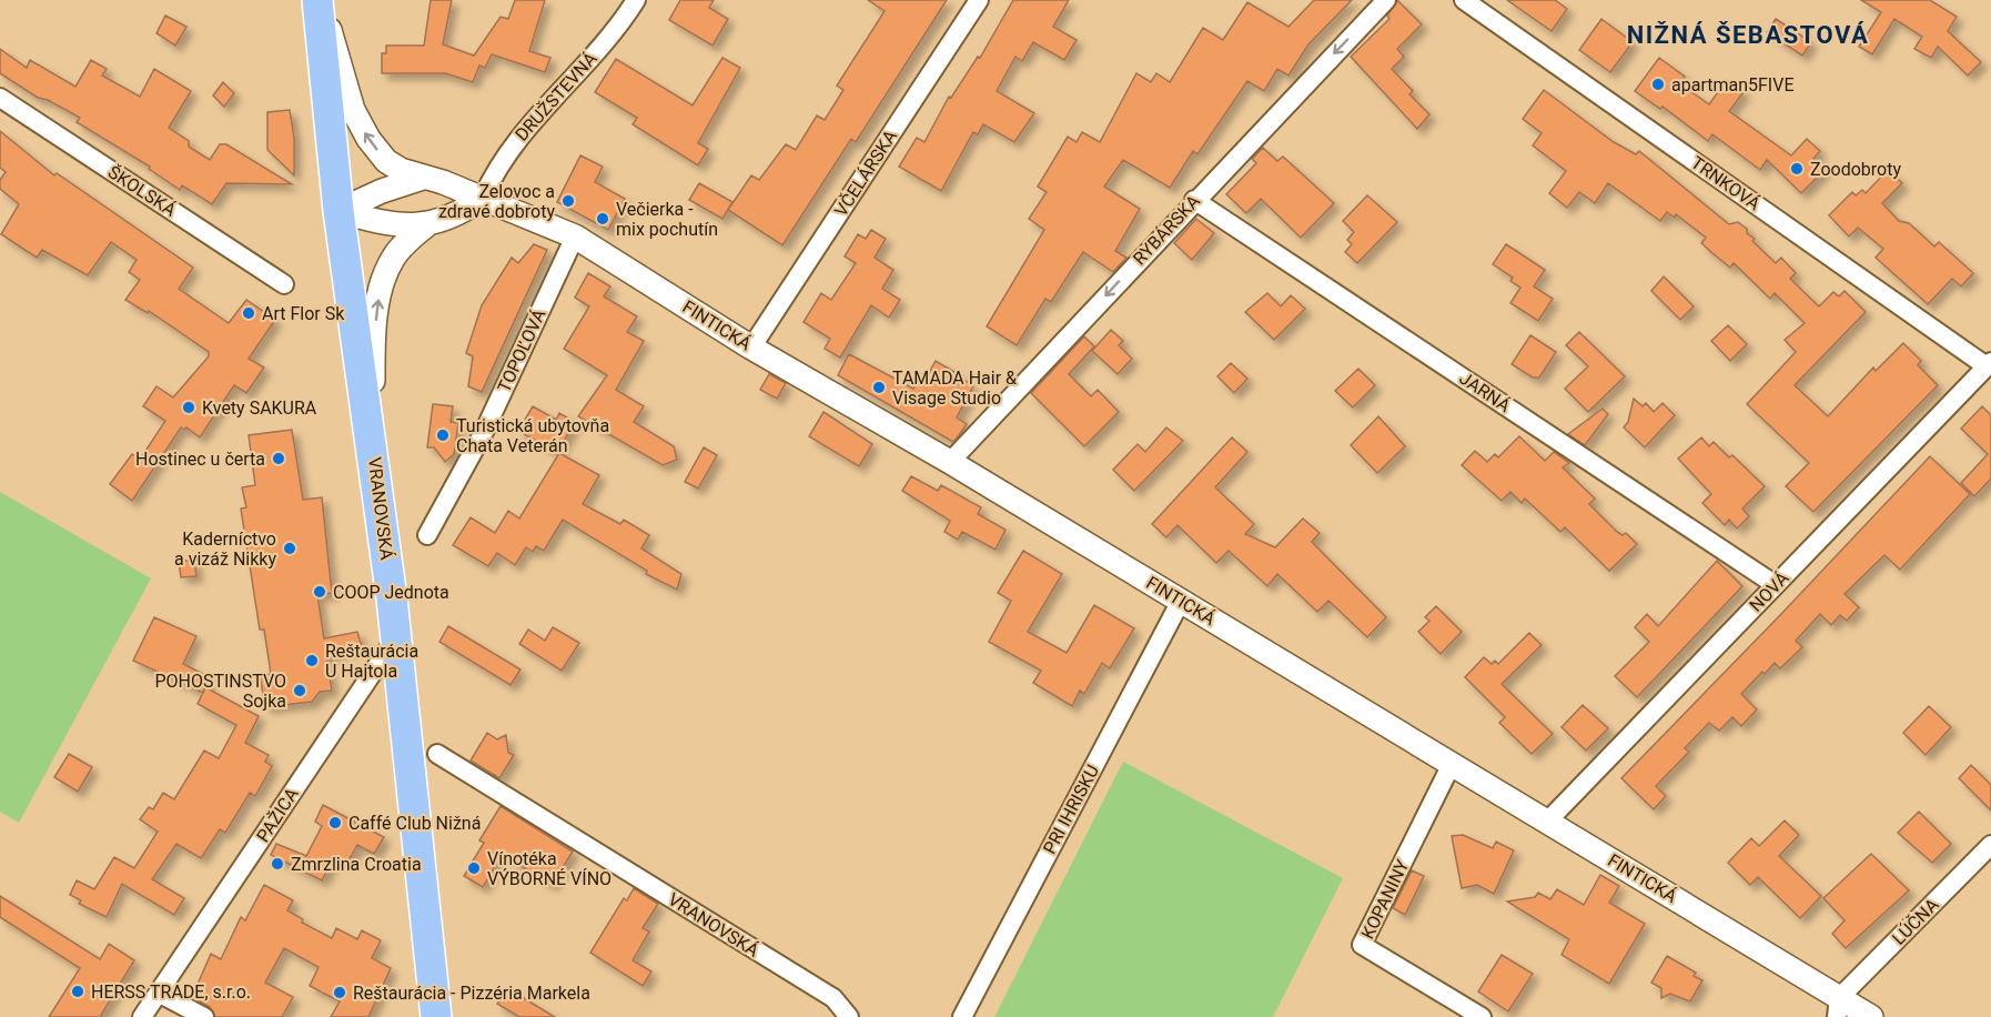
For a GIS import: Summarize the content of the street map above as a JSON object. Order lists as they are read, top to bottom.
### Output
{
  "streets": {
    "main road": ["VRANOVSKÁ"],
    "street": [
      "DRUŽSTEVNÁ",
      "VČELÁRSKA",
      "TRNKOVÁ",
      "ŠKOLSKÁ",
      "RYBÁRSKA",
      "FINTICKÁ",
      "TOPOĽOVÁ",
      "JARNÁ",
      "NOVÁ",
      "PRI IHRISKU",
      "PAŽICA",
      "KOPANINY",
      "LÚČNA"
    ]
  },
  "crossings": [
    ["DRUŽSTEVNÁ", "FINTICKÁ"],
    ["VČELÁRSKA", "FINTICKÁ"],
    ["TRNKOVÁ", "NOVÁ"],
    ["RYBÁRSKA", "FINTICKÁ"],
    ["RYBÁRSKA", "JARNÁ"],
    ["FINTICKÁ", "TOPOĽOVÁ"],
    ["FINTICKÁ", "VRANOVSKÁ"],
    ["FINTICKÁ", "NOVÁ"],
    ["FINTICKÁ", "PRI IHRISKU"],
    ["FINTICKÁ", "KOPANINY"],
    ["FINTICKÁ", "LÚČNA"],
    ["JARNÁ", "NOVÁ"],
    ["VRANOVSKÁ", "PAŽICA"]
  ],
  "one_way": ["RYBÁRSKA"],
  "districts": ["NIŽNÁ ŠEBASTOVÁ"],
  "places": [
    "apartman5FIVE",
    "Zoodobroty",
    "Zelovoc a zdravé dobroty",
    "Večierka - mix pochutín",
    "Art Flor Sk",
    "TAMADA Hair & Visage Studio",
    "Kvety SAKURA",
    "Turistická ubytovňa Chata Veterán",
    "Hostinec u čerta",
    "Kaderníctvo a vizáž Nikky",
    "COOP Jednota",
    "Reštaurácia U Hajtola",
    "POHOSTINSTVO Sojka",
    "Caffé Club Nižná",
    "Zmrzlina Croatia",
    "Vínotéka VÝBORNÉ VÍNO",
    "HERSS TRADE, s.r.o.",
    "Reštaurácia - Pizzéria Markela"
  ]
}
